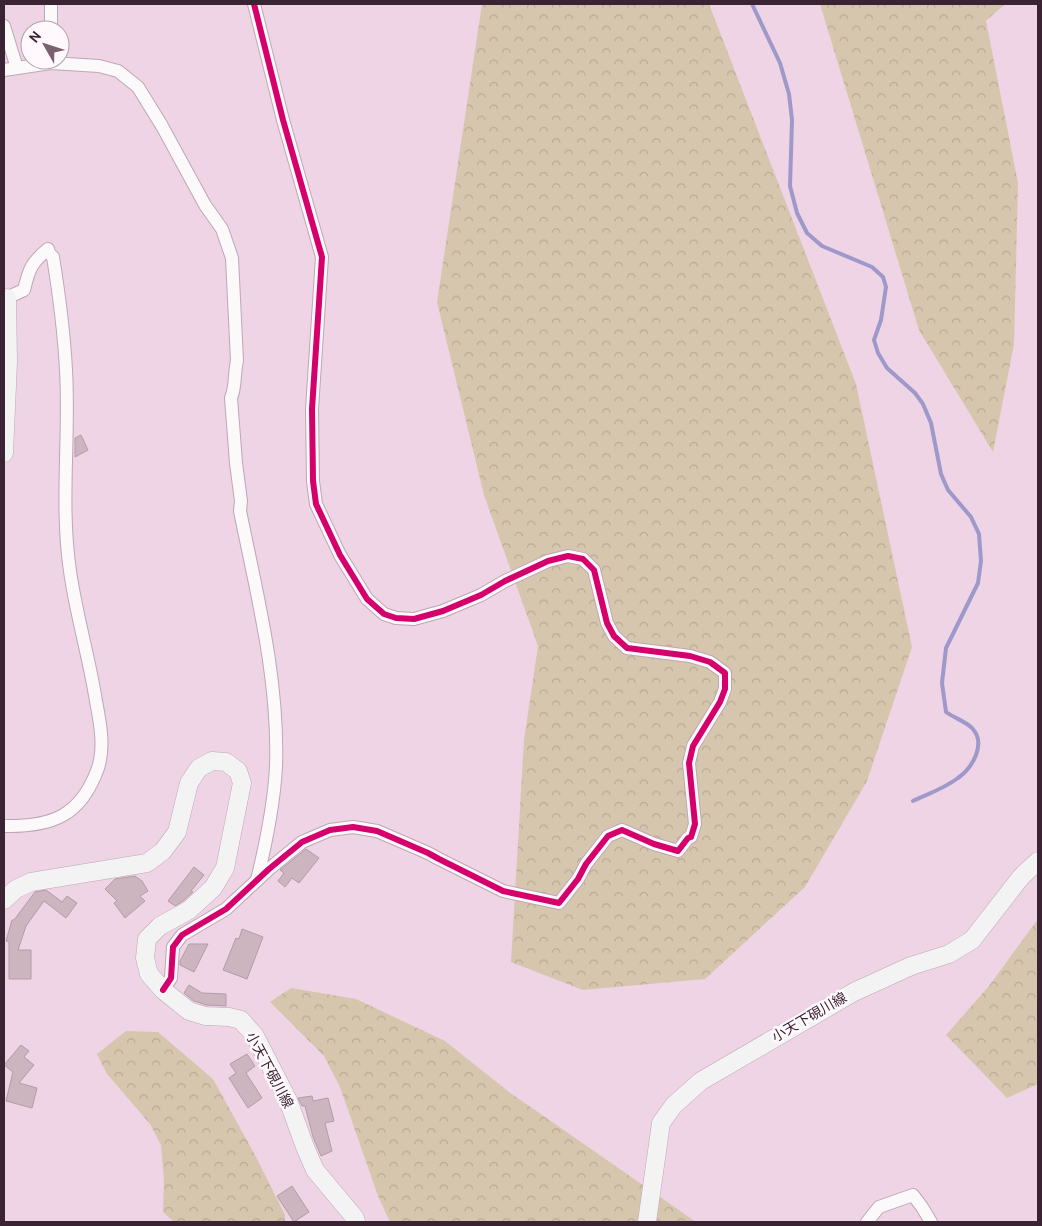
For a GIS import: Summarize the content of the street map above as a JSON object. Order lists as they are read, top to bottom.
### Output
{
  "streets": {
    "main road": ["小天下硯川線"]
  },
  "north": "top left"
}
